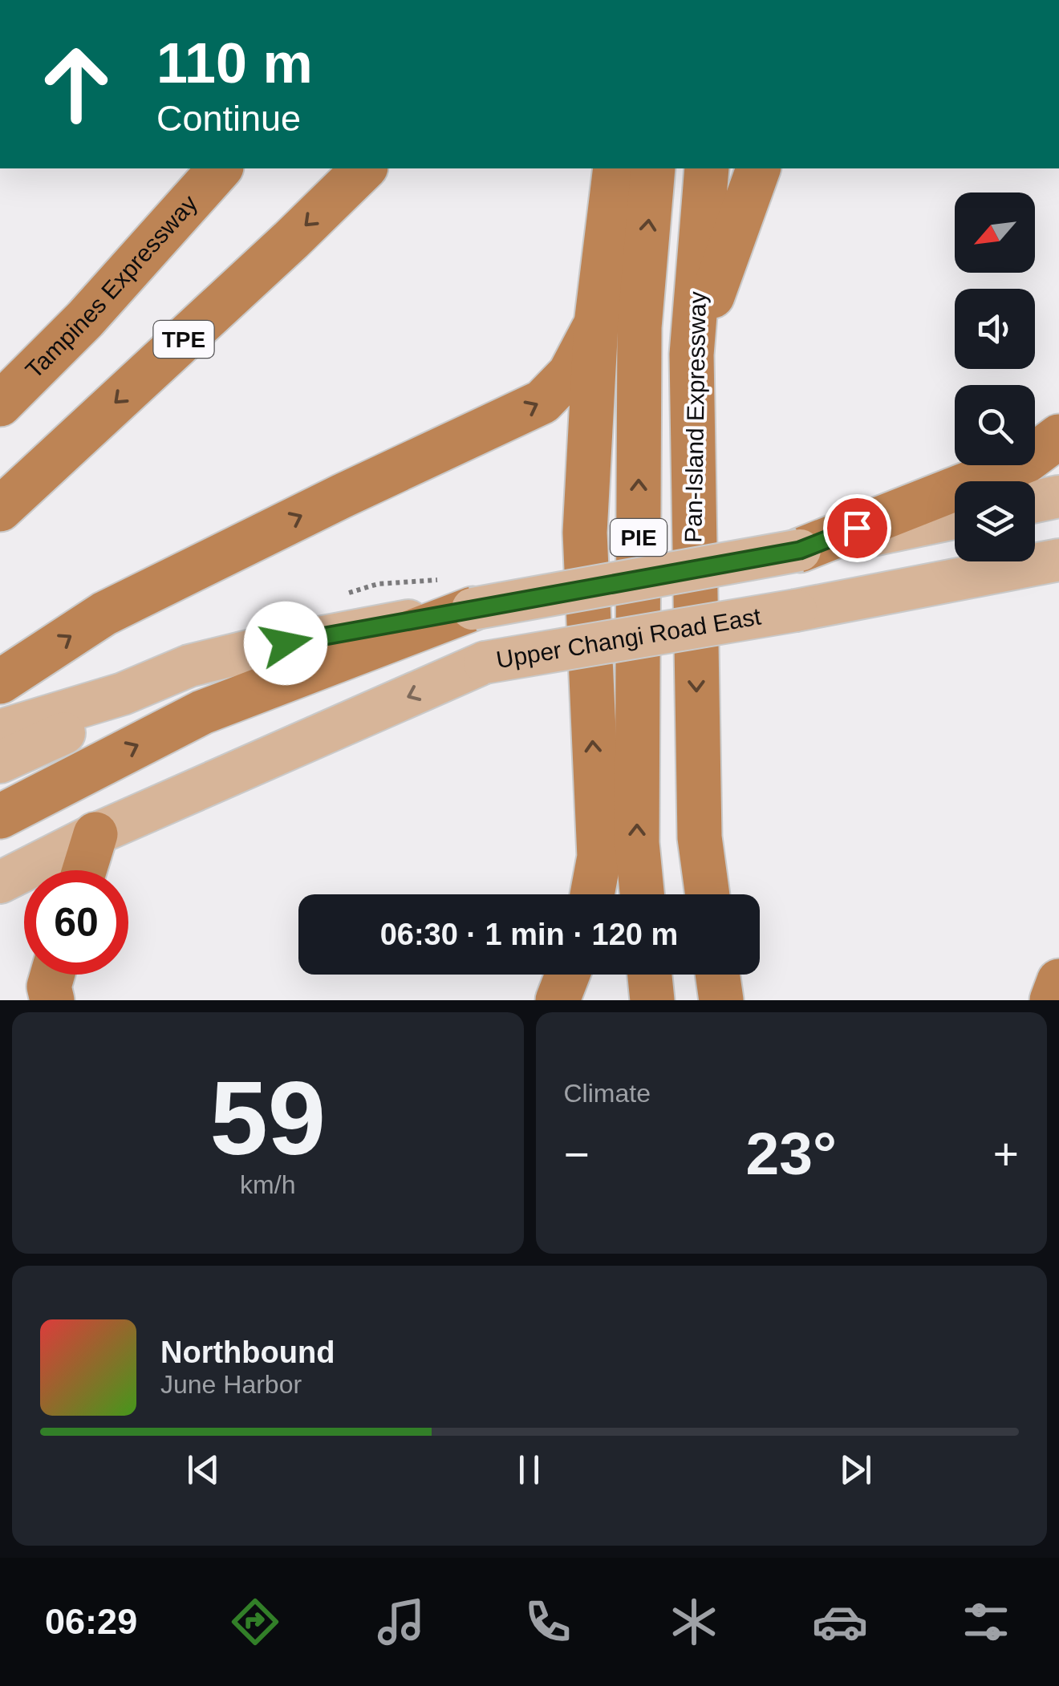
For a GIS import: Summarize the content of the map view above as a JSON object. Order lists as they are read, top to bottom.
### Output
{
  "streets": {
    "highway": [
      "Tampines Expressway",
      "TPE",
      "Pan-Island Expressway",
      "PIE"
    ],
    "main road": ["Upper Changi Road East"]
  },
  "north": "bottom left",
  "page": {
    "turn": ["110 m", "Continue"],
    "limit": "60",
    "trip": "06:30 · 1 min · 120 m",
    "tile": [
      ["59", "km/h"],
      "Climate"
    ],
    "heat": ["−", "23°", "+"],
    "song": ["Northbound", "June Harbor"],
    "tabs": "06:29"
  }
}
